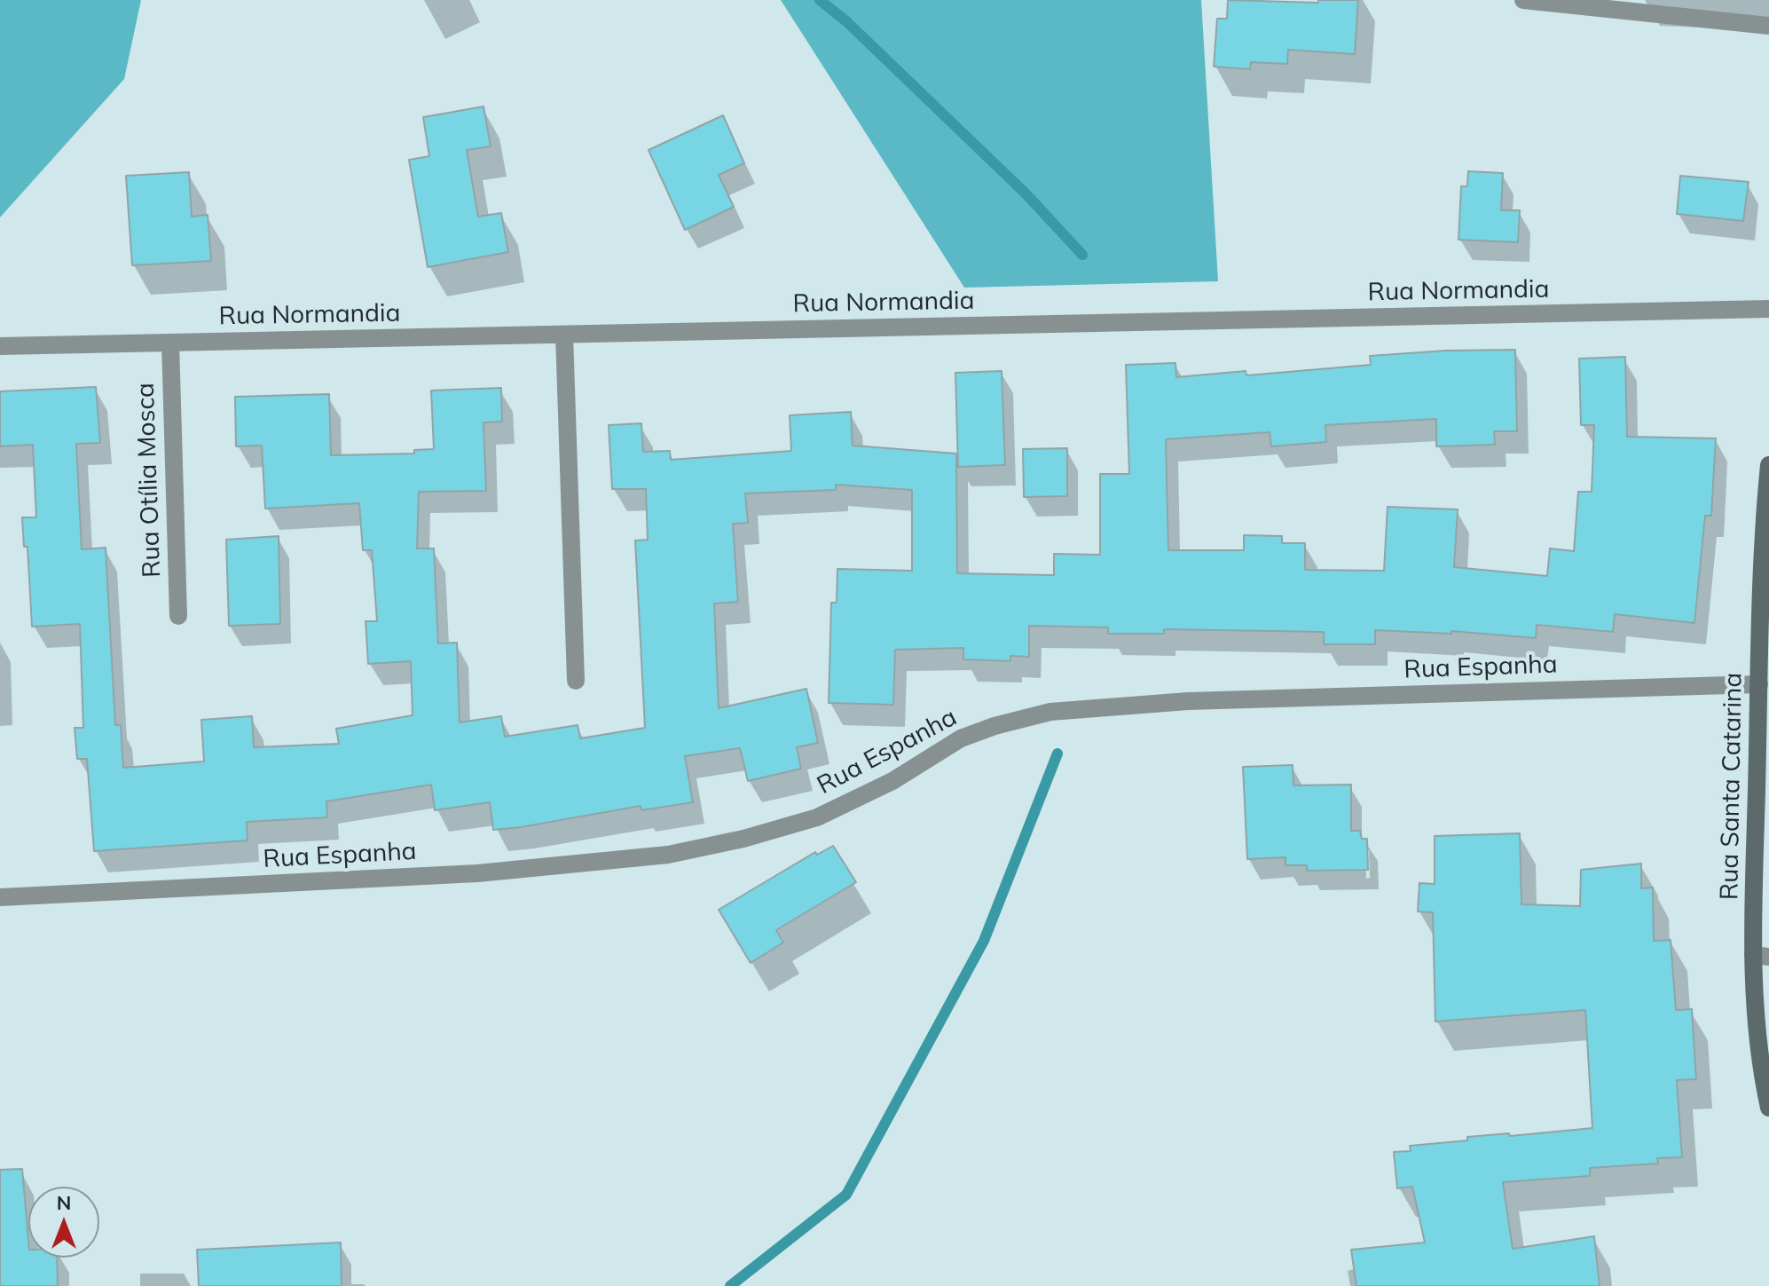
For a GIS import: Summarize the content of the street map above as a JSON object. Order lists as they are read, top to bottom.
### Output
{
  "streets": {
    "main road": ["Rua Santa Catarina"],
    "street": ["Rua Normandia", "Rua Otília Mosca", "Rua Espanha"]
  },
  "crossings": [
    ["Rua Normandia", "Rua Otília Mosca"],
    ["Rua Espanha", "Rua Santa Catarina"]
  ],
  "north": "top"
}
